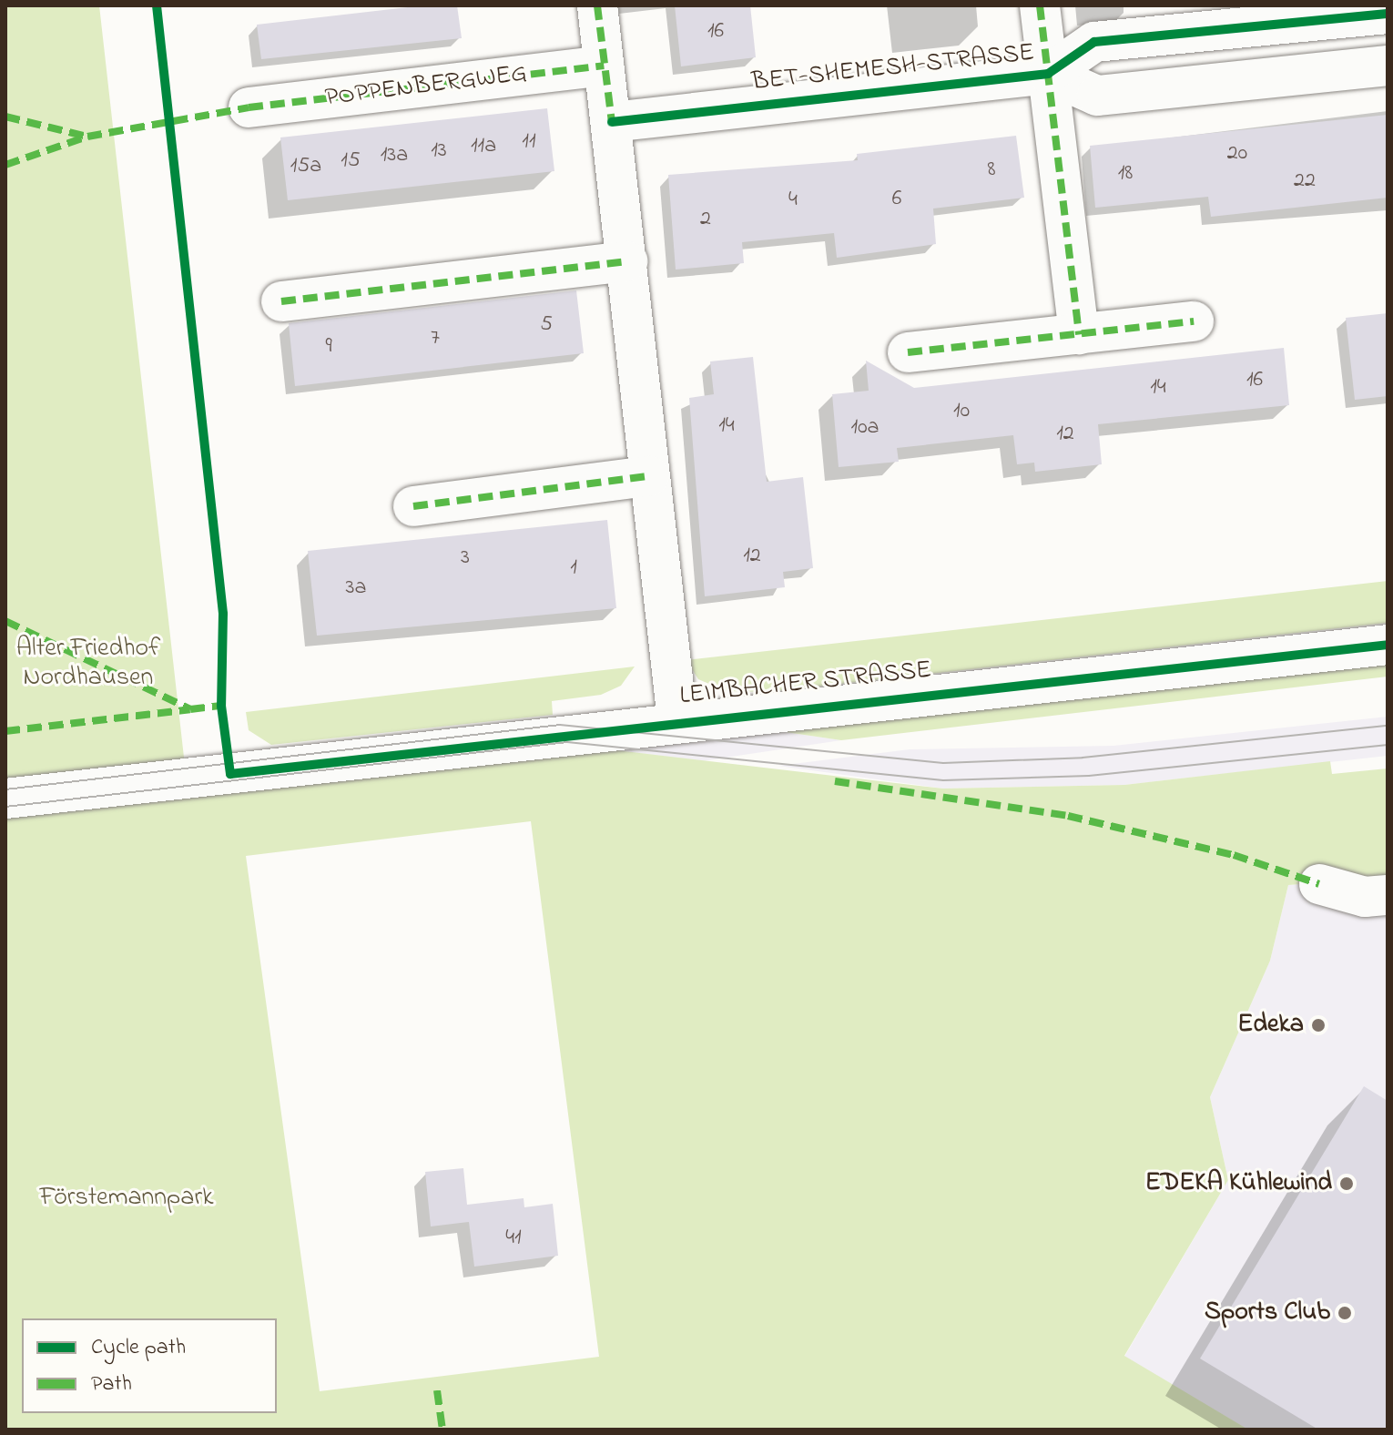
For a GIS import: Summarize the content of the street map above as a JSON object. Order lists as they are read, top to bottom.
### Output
{
  "streets": {
    "street": ["BET-SHEMESH-STRASSE", "POPPENBERGWEG", "LEIMBACHER STRASSE"]
  },
  "parks": ["Alter Friedhof Nordhausen", "Förstemannpark"],
  "places": ["Edeka", "EDEKA Kühlewind", "Sports Club"],
  "house_numbers": [
    "16",
    "11",
    "11a",
    "13",
    "20",
    "13a",
    "15",
    "15a",
    "8",
    "18",
    "22",
    "6",
    "4",
    "2",
    "5",
    "7",
    "9",
    "16",
    "14",
    "10",
    "14",
    "10a",
    "12",
    "12",
    "3",
    "1",
    "3a",
    "41"
  ],
  "legend": ["Cycle path", "Path"]
}
